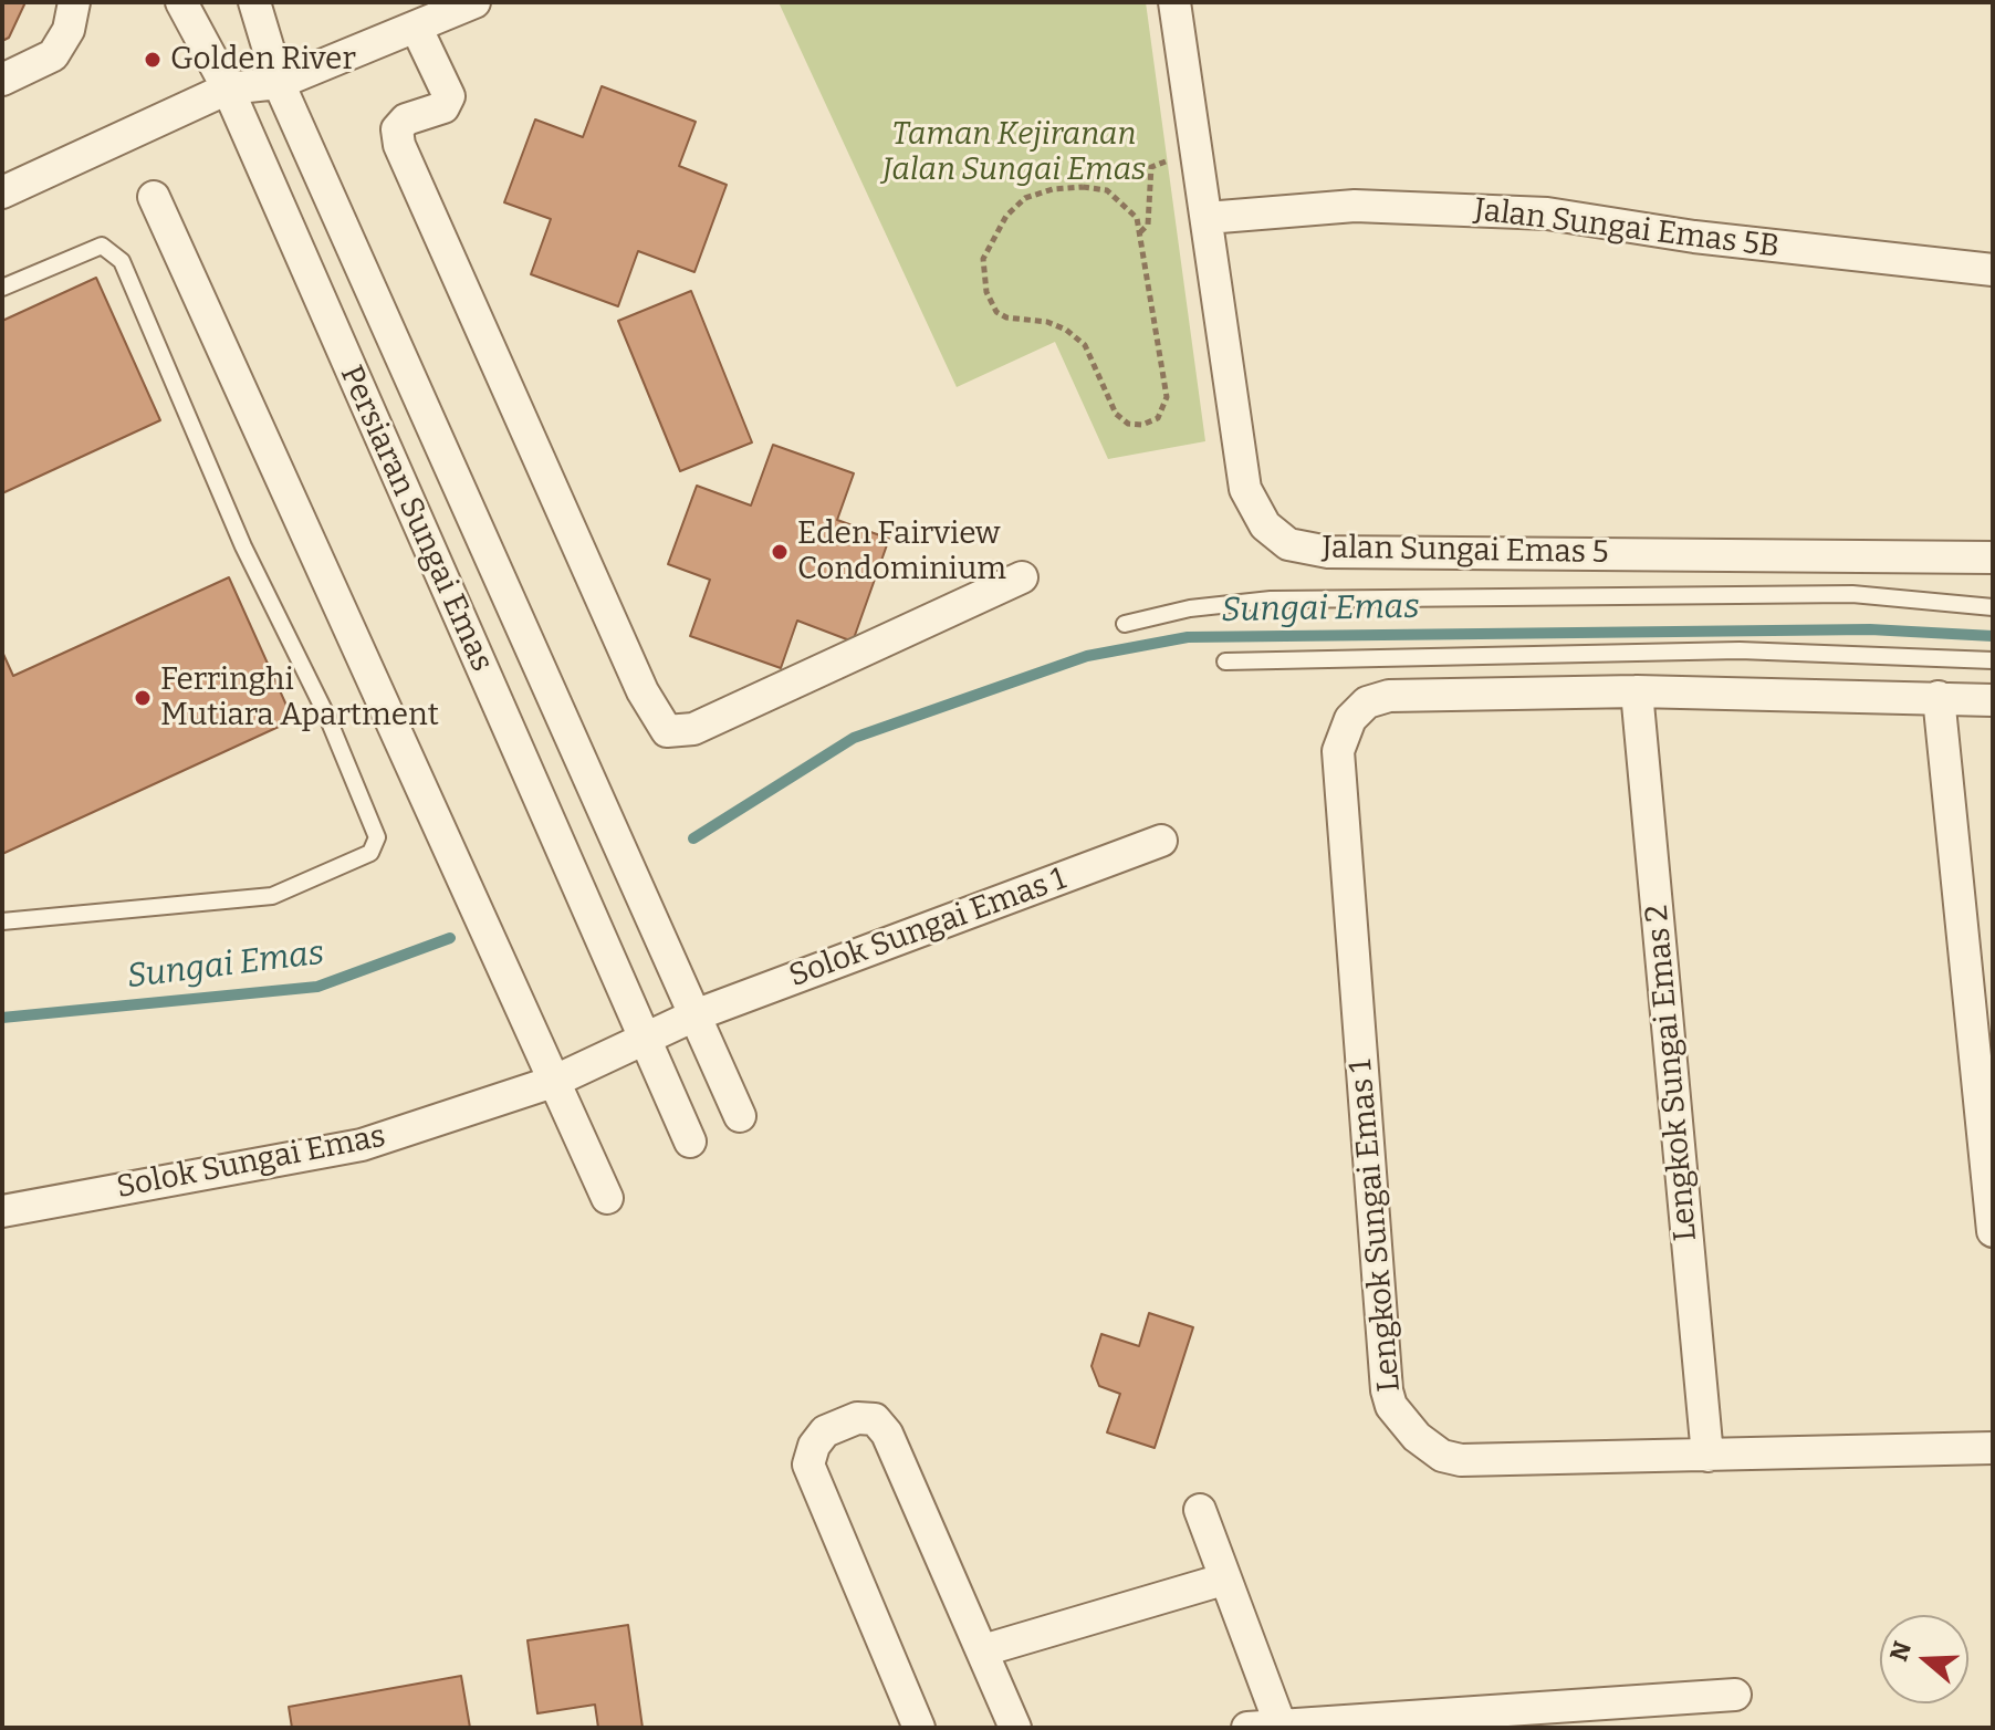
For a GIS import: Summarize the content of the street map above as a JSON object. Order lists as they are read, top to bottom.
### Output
{
  "streets": {
    "street": [
      "Jalan Sungai Emas 5B",
      "Persiaran Sungai Emas",
      "Jalan Sungai Emas 5",
      "Solok Sungai Emas 1",
      "Lengkok Sungai Emas 2",
      "Solok Sungai Emas",
      "Lengkok Sungai Emas 1"
    ]
  },
  "crossings": [
    ["Jalan Sungai Emas 5B", "Jalan Sungai Emas 5"],
    ["Persiaran Sungai Emas", "Solok Sungai Emas 1"],
    ["Persiaran Sungai Emas", "Solok Sungai Emas"],
    ["Solok Sungai Emas 1", "Solok Sungai Emas"],
    ["Lengkok Sungai Emas 2", "Lengkok Sungai Emas 1"]
  ],
  "water": ["Sungai Emas"],
  "parks": ["Taman Kejiranan Jalan Sungai Emas"],
  "places": ["Golden River", "Eden Fairview Condominium", "Ferringhi Mutiara Apartment"],
  "north": "left"
}
